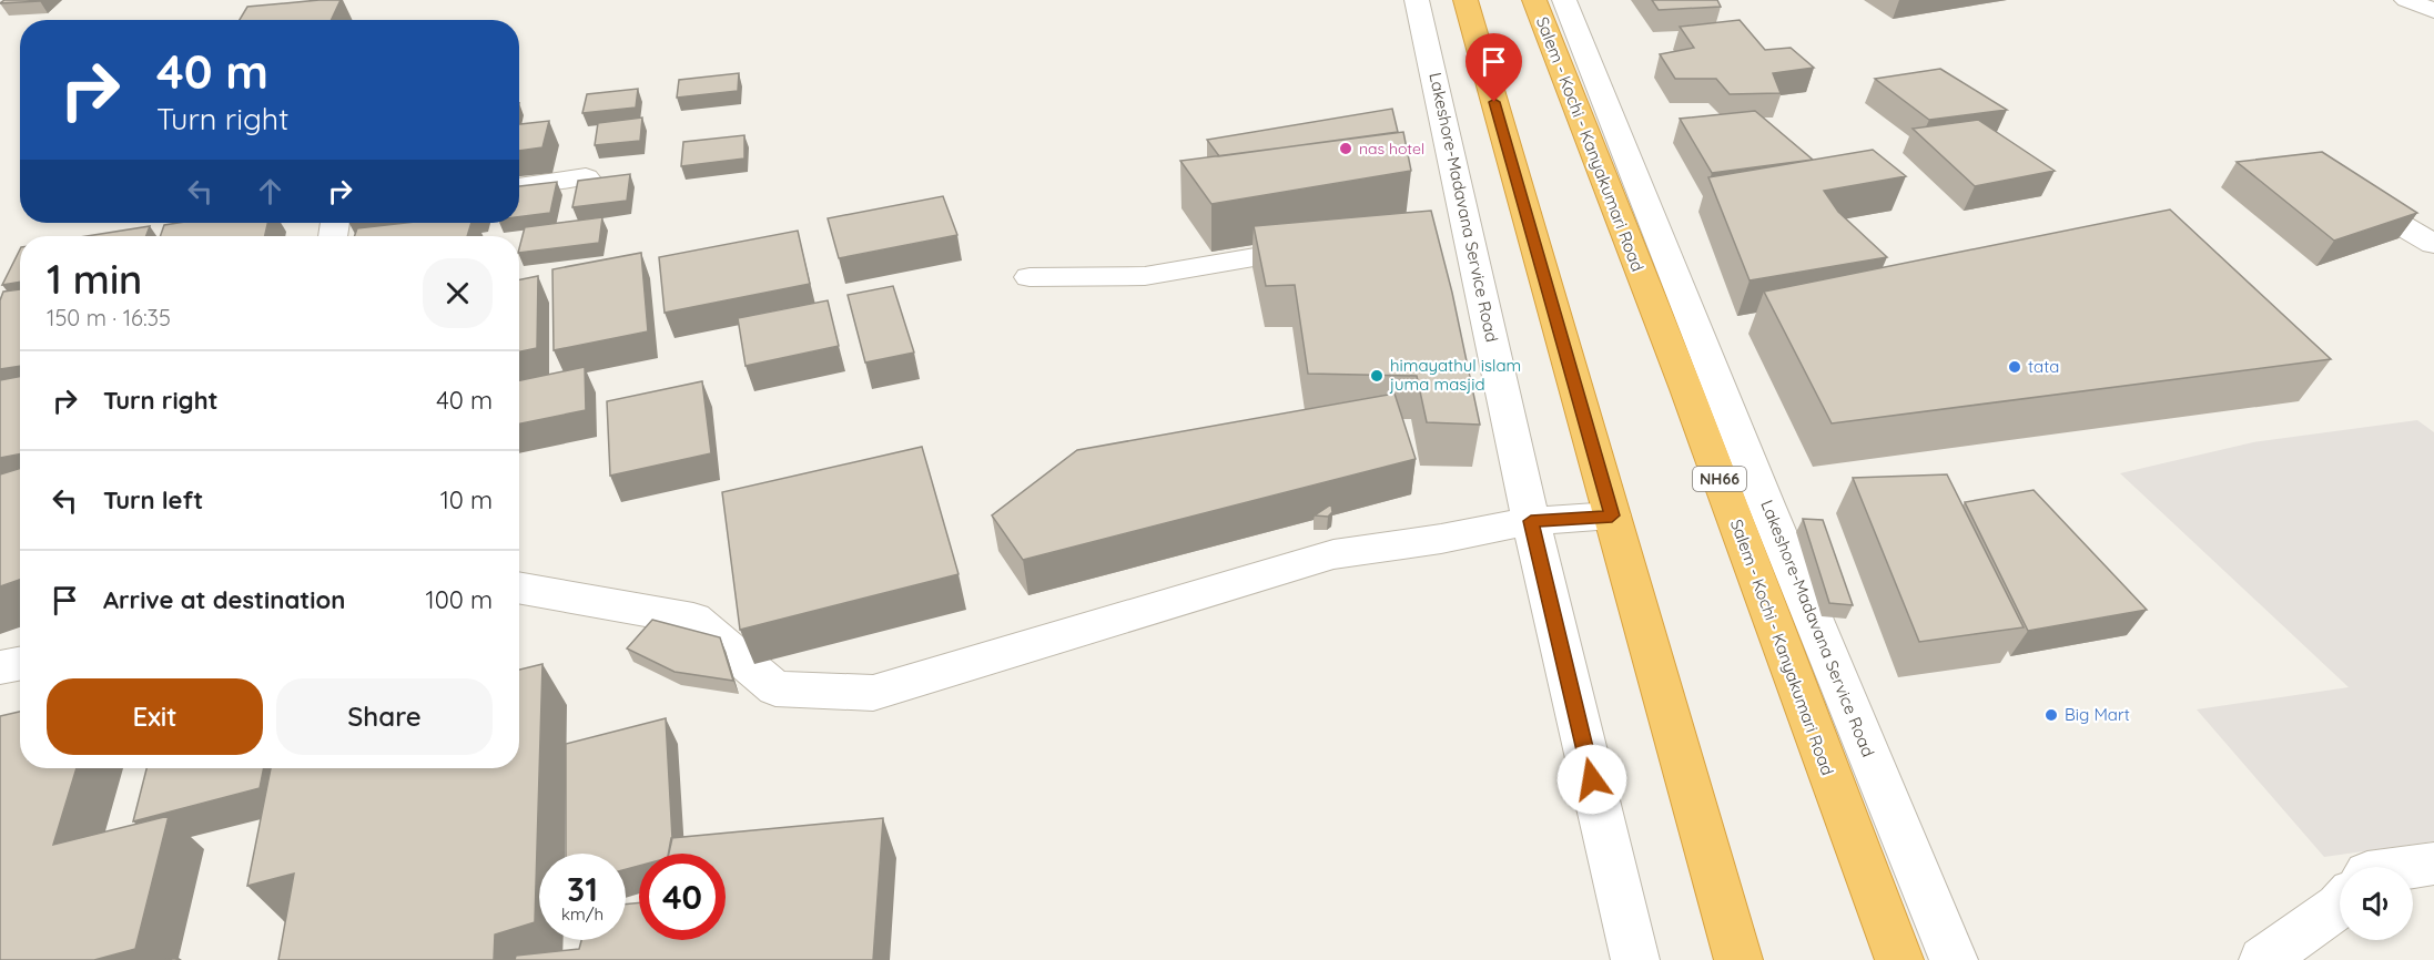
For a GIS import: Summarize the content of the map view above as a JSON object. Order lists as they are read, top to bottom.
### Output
{
  "streets": {
    "highway": ["Salem - Kochi - Kanyakumari Road", "NH66"],
    "street": ["Lakeshore-Madavana Service Road"]
  },
  "places": [
    "nas hotel",
    "tata",
    "himayathul islam juma masjid",
    "Big Mart"
  ],
  "page": {
    "turn": ["40 m", "Turn right"],
    "heading": ["1 min", "150 m · 16:35"],
    "list": [
      {
        "name": "Turn right",
        "value": "40 m"
      },
      {
        "name": "Turn left",
        "value": "10 m"
      },
      {
        "name": "Arrive at destination",
        "value": "100 m"
      }
    ],
    "buttons": ["Exit", "Share"],
    "speed": "31 km/h",
    "limit": "40"
  }
}
